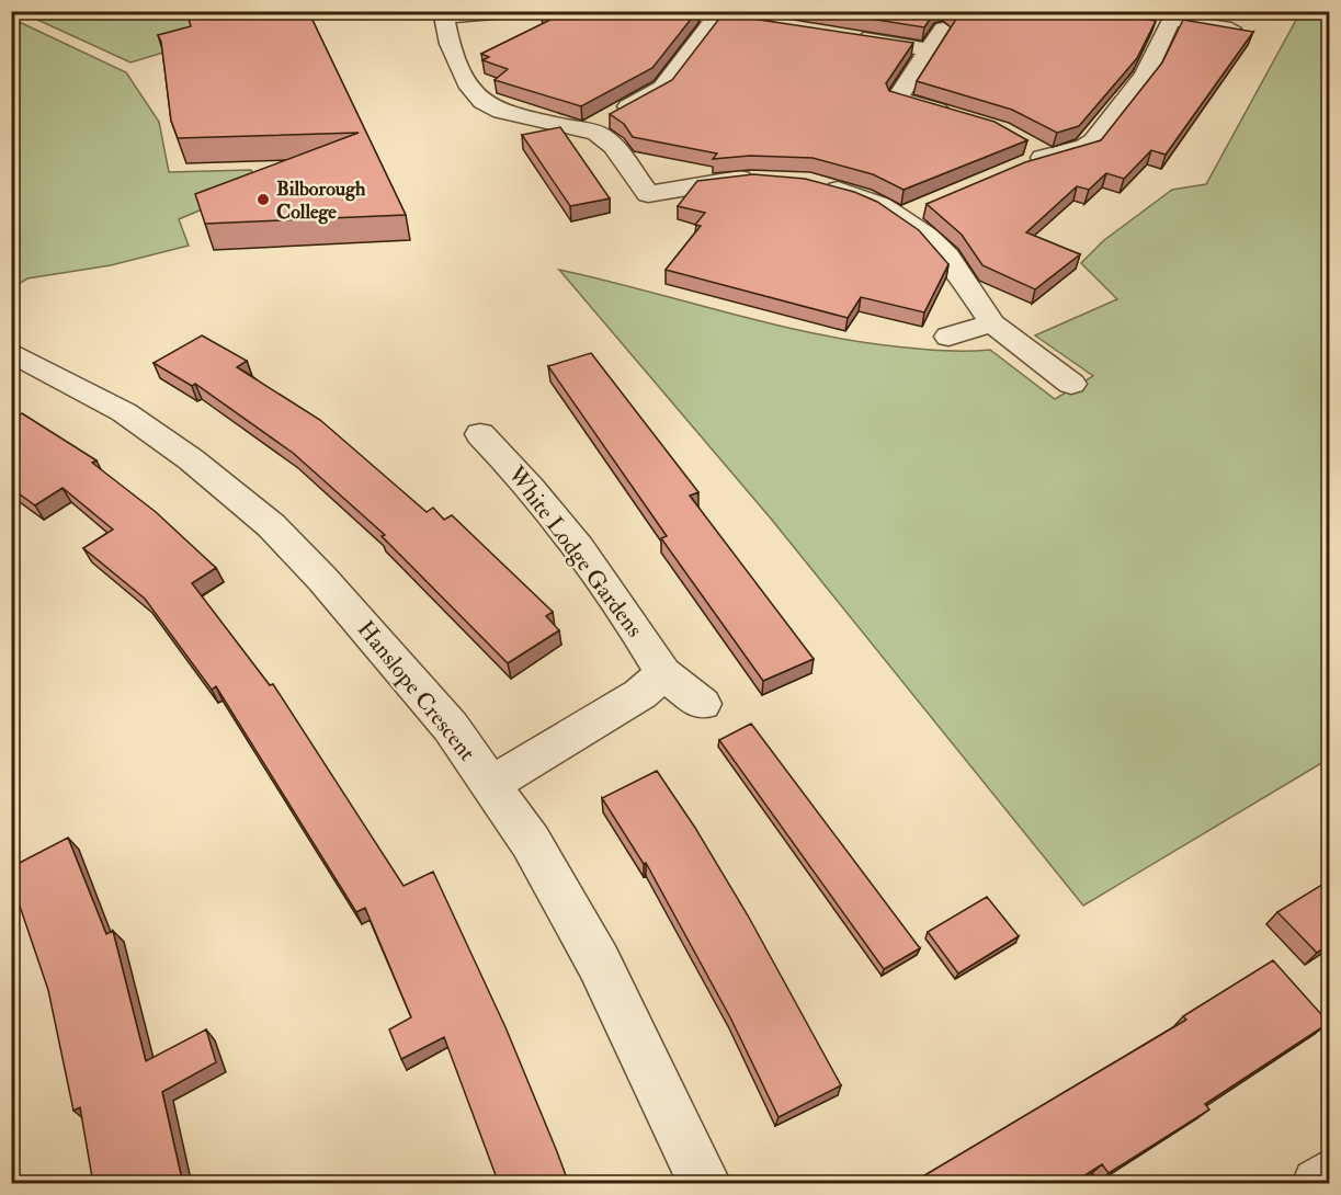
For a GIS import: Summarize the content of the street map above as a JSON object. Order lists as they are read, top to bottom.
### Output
{
  "streets": {
    "street": ["White Lodge Gardens", "Hanslope Crescent"]
  },
  "places": ["Bilborough College"]
}
